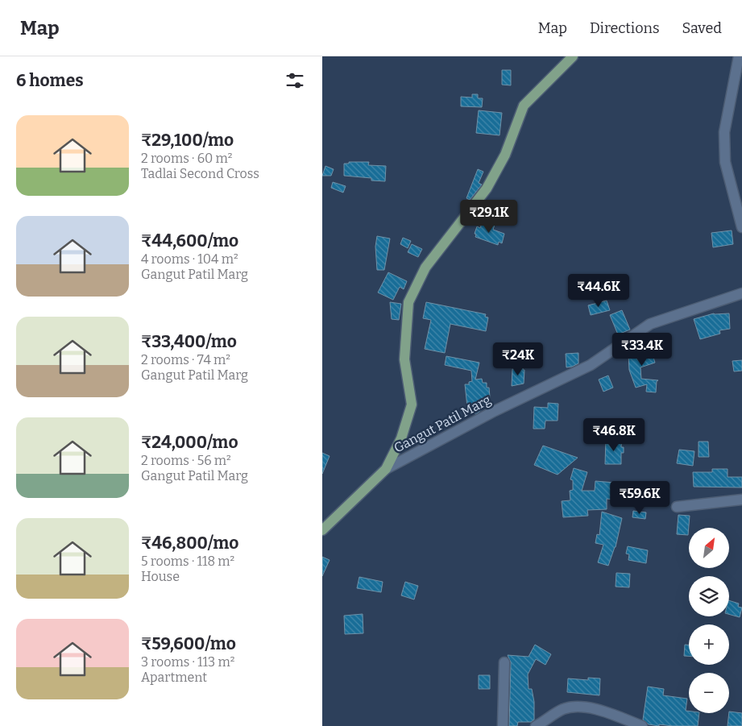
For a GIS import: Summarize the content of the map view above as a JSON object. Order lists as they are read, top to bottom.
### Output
{
  "streets": {
    "main road": ["Gangut Patil Marg"]
  },
  "north": "top right",
  "page": {
    "header": "Map",
    "nav": ["Map", "Directions", "Saved"],
    "heading": "6 homes",
    "list": [
      {
        "name": "₹29,100/mo",
        "note": "2 rooms · 60 m² · Tadlai Second Cross"
      },
      {
        "name": "₹44,600/mo",
        "note": "4 rooms · 104 m² · Gangut Patil Marg"
      },
      {
        "name": "₹33,400/mo",
        "note": "2 rooms · 74 m² · Gangut Patil Marg"
      },
      {
        "name": "₹24,000/mo",
        "note": "2 rooms · 56 m² · Gangut Patil Marg"
      },
      {
        "name": "₹46,800/mo",
        "note": "5 rooms · 118 m² · House"
      },
      {
        "name": "₹59,600/mo",
        "note": "3 rooms · 113 m² · Apartment"
      }
    ],
    "price": [
      "₹29.1K",
      "₹44.6K",
      "₹33.4K",
      "₹24K",
      "₹46.8K",
      "₹59.6K"
    ],
    "map_buttons": ["+", "−"]
  }
}
